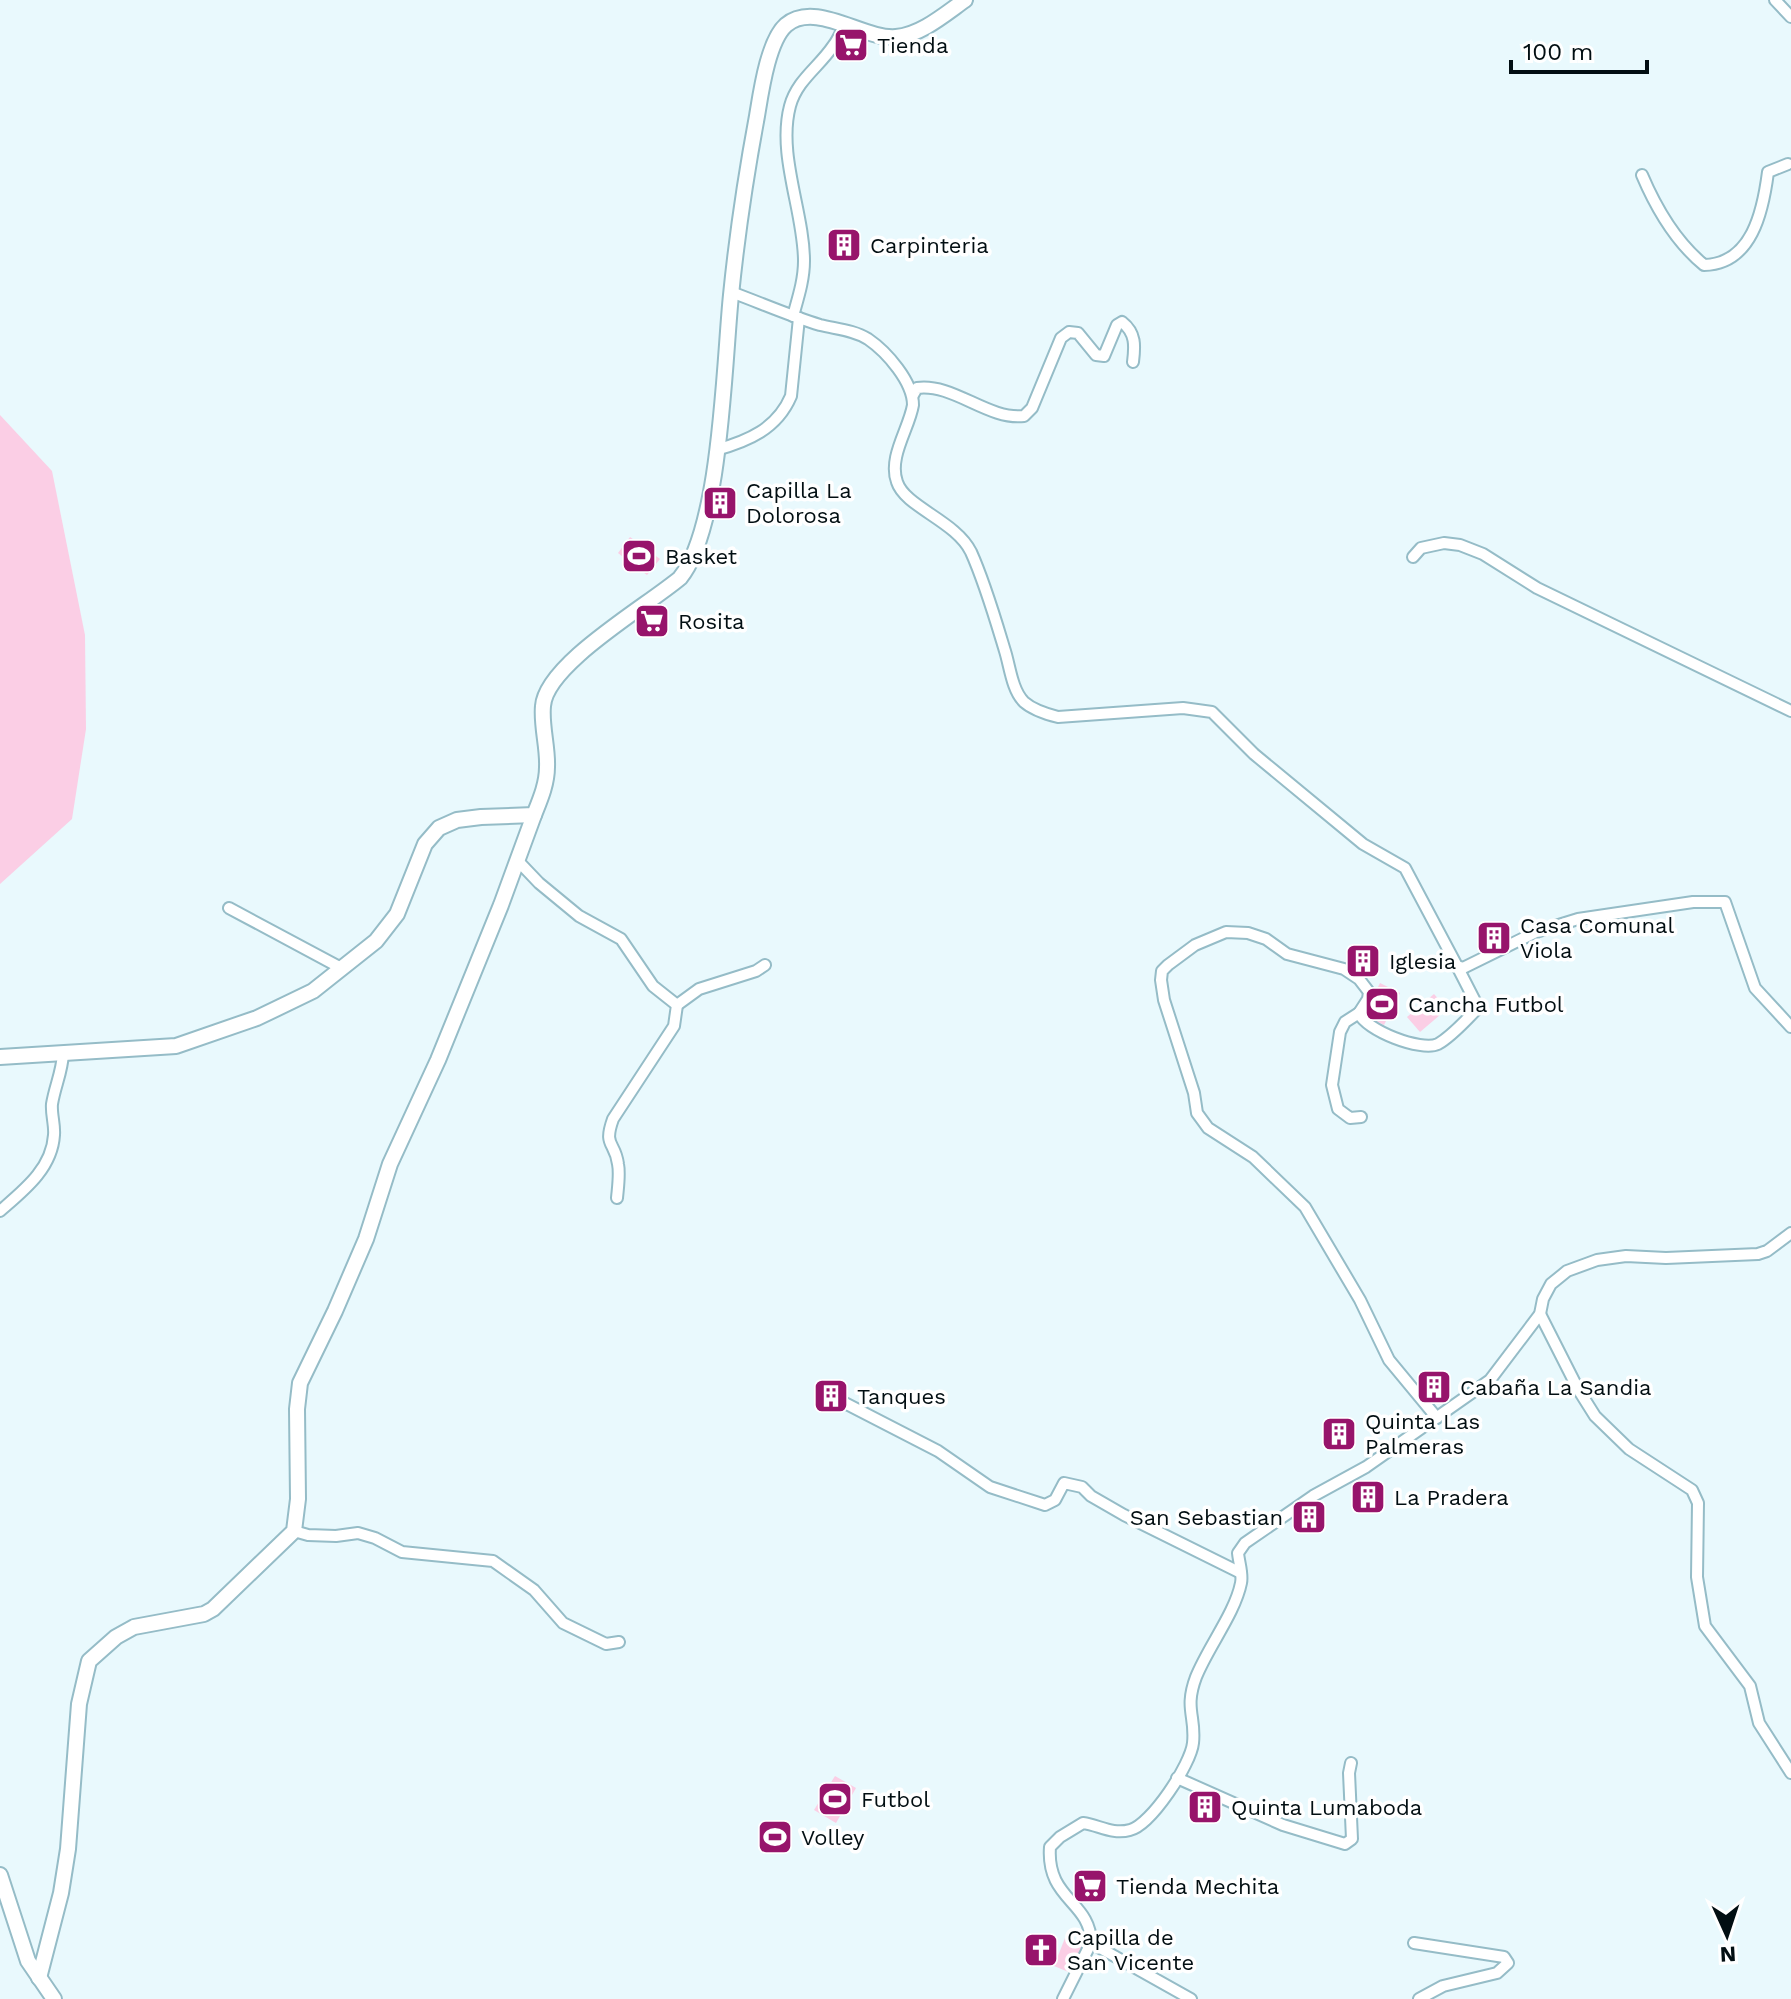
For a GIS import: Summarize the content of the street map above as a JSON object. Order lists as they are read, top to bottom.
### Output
{
  "places": {
    "supermarket": ["Tienda", "Rosita", "Tienda Mechita"],
    "building": [
      "Carpinteria",
      "Capilla La Dolorosa",
      "Casa Comunal Viola",
      "Iglesia",
      "Cabaña La Sandia",
      "Tanques",
      "Quinta Las Palmeras",
      "La Pradera",
      "San Sebastian",
      "Quinta Lumaboda"
    ],
    "sports": [
      "Basket",
      "Cancha Futbol",
      "Futbol",
      "Volley"
    ],
    "church": ["Capilla de San Vicente"]
  },
  "scale_bar": "100 m",
  "north": "bottom"
}
